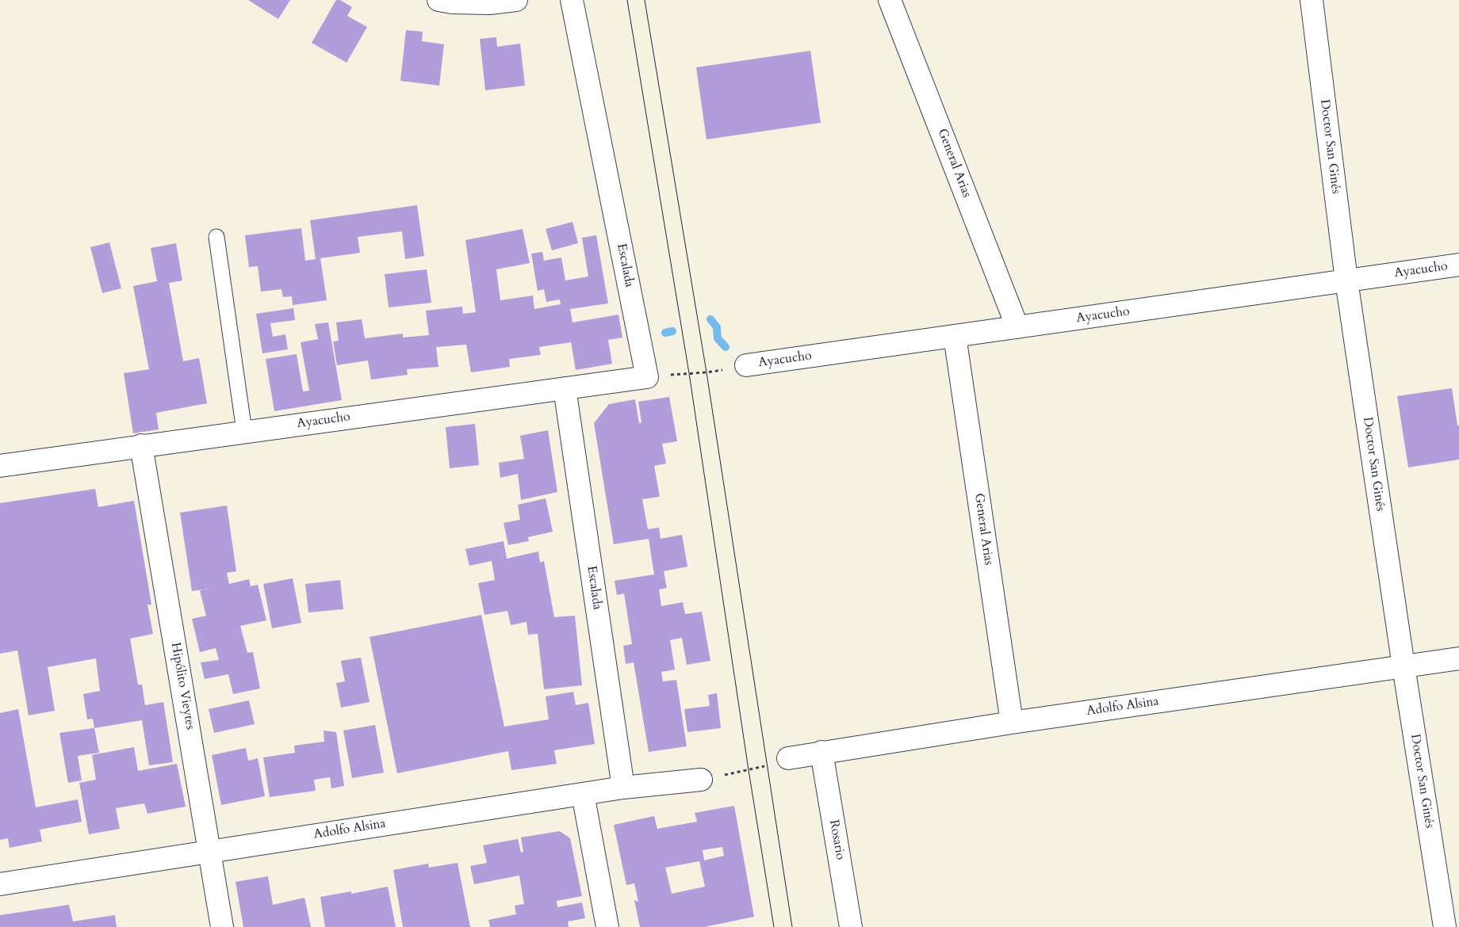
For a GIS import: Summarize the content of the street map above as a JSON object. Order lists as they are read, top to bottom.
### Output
{
  "streets": {
    "street": [
      "Doctor San Ginés",
      "General Arias",
      "Escalada",
      "Ayacucho",
      "Hipólito Vieytes",
      "Adolfo Alsina",
      "Rosario"
    ]
  },
  "crossings": [
    ["Doctor San Ginés", "Ayacucho"],
    ["Doctor San Ginés", "Adolfo Alsina"],
    ["General Arias", "Ayacucho"],
    ["General Arias", "Adolfo Alsina"],
    ["Escalada", "Ayacucho"],
    ["Escalada", "Adolfo Alsina"],
    ["Ayacucho", "Hipólito Vieytes"],
    ["Hipólito Vieytes", "Adolfo Alsina"],
    ["Adolfo Alsina", "Rosario"]
  ]
}
